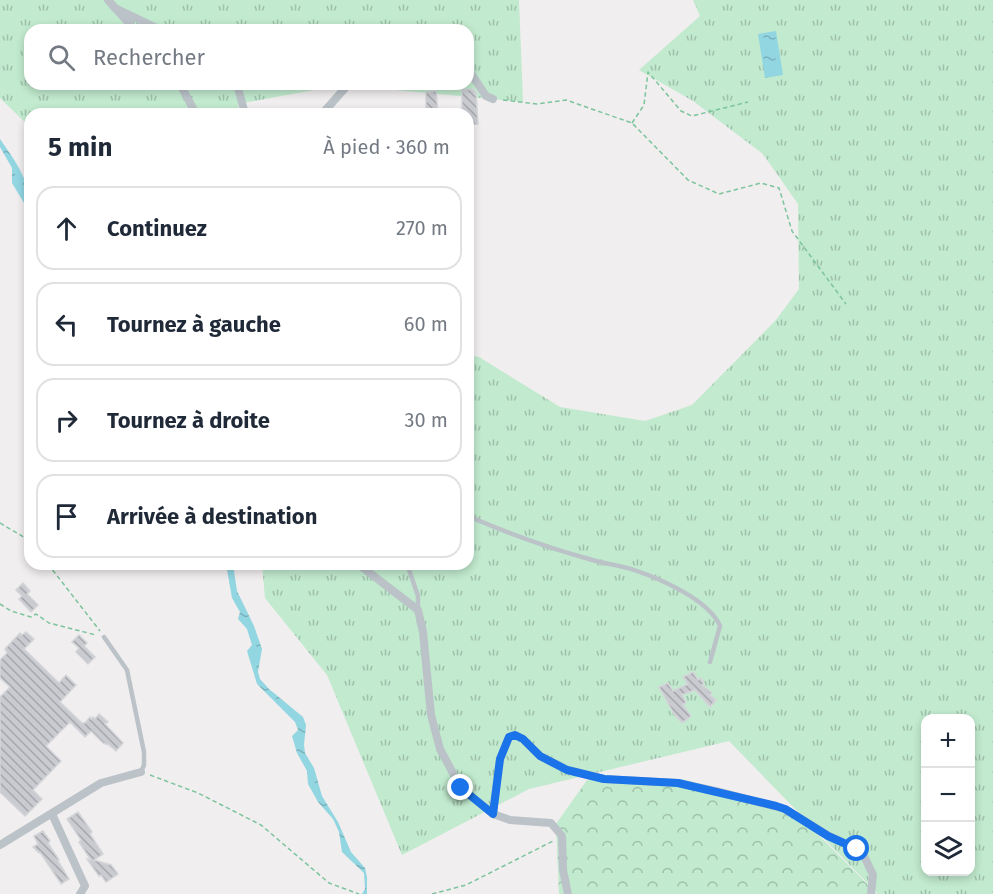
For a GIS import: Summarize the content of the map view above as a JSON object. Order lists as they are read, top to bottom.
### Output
{
  "page": {
    "search": "Rechercher",
    "heading": ["5 min", "À pied · 360 m"],
    "list": [
      ["Continuez", "270 m"],
      ["Tournez à gauche", "60 m"],
      ["Tournez à droite", "30 m"],
      "Arrivée à destination"
    ],
    "map_buttons": ["+", "−"]
  }
}
